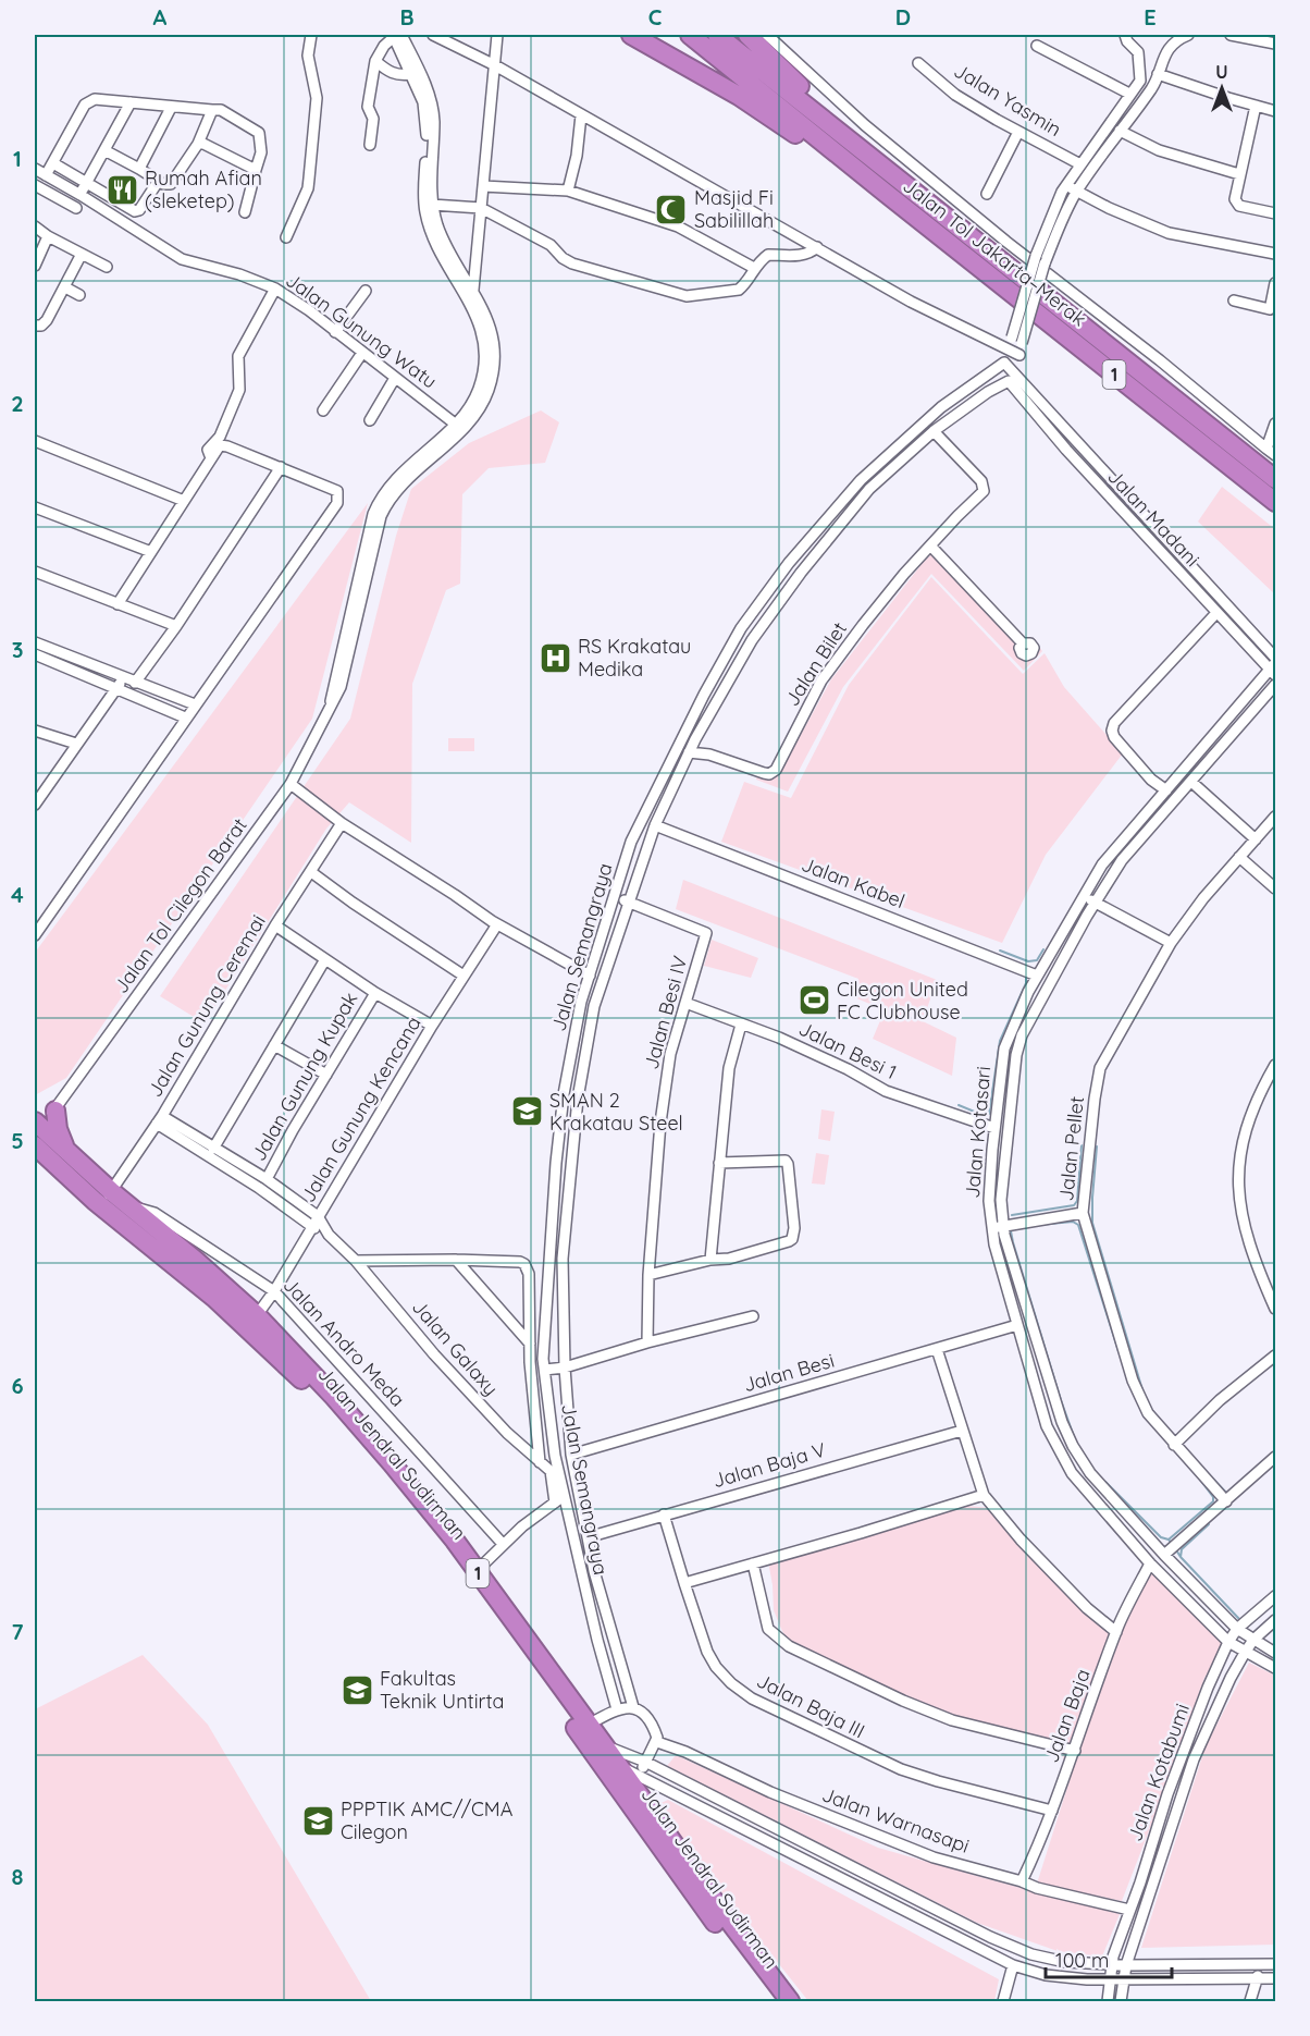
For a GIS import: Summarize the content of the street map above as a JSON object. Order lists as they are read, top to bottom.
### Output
{
  "streets": {
    "highway": ["Jalan Tol Jakarta–Merak", "1", "Jalan Jendral Sudirman"],
    "street": [
      "Jalan Yasmin",
      "Jalan Gunung Watu",
      "Jalan Madani",
      "Jalan Bilet",
      "Jalan Kabel",
      "Jalan Tol Cilegon Barat",
      "Jalan Semangraya",
      "Jalan Gunung Ceremai",
      "Jalan Besi IV",
      "Jalan Besi 1",
      "Jalan Gunung Kupak",
      "Jalan Gunung Kencana",
      "Jalan Kotasari",
      "Jalan Pellet",
      "Jalan Andro Meda",
      "Jalan Galaxy",
      "Jalan Besi",
      "Jalan Baja V",
      "Jalan Baja III",
      "Jalan Baja",
      "Jalan Kotabumi",
      "Jalan Warnasapi"
    ]
  },
  "crossings": [
    ["Jalan Gunung Watu", "Jalan Tol Cilegon Barat"],
    ["1", "Jalan Tol Cilegon Barat"],
    ["1", "Jalan Gunung Ceremai"],
    ["1", "Jalan Gunung Kencana"],
    ["1", "Jalan Andro Meda"],
    ["1", "Jalan Jendral Sudirman"],
    ["Jalan Madani", "Jalan Semangraya"],
    ["Jalan Madani", "Jalan Kotasari"],
    ["Jalan Bilet", "Jalan Semangraya"],
    ["Jalan Kabel", "Jalan Semangraya"],
    ["Jalan Kabel", "Jalan Kotasari"],
    ["Jalan Tol Cilegon Barat", "Jalan Jendral Sudirman"],
    ["Jalan Semangraya", "Jalan Besi IV"],
    ["Jalan Semangraya", "Jalan Galaxy"],
    ["Jalan Semangraya", "Jalan Besi"],
    ["Jalan Semangraya", "Jalan Baja V"],
    ["Jalan Gunung Ceremai", "Jalan Galaxy"],
    ["Jalan Gunung Ceremai", "Jalan Jendral Sudirman"],
    ["Jalan Besi IV", "Jalan Besi 1"],
    ["Jalan Besi 1", "Jalan Kotasari"],
    ["Jalan Gunung Kupak", "Jalan Galaxy"],
    ["Jalan Gunung Kencana", "Jalan Andro Meda"],
    ["Jalan Gunung Kencana", "Jalan Galaxy"],
    ["Jalan Kotasari", "Jalan Besi"],
    ["Jalan Kotasari", "Jalan Baja"],
    ["Jalan Kotasari", "Jalan Kotabumi"],
    ["Jalan Baja V", "Jalan Baja III"],
    ["Jalan Baja III", "Jalan Baja"],
    ["Jalan Baja", "Jalan Warnasapi"],
    ["Jalan Kotabumi", "Jalan Warnasapi"]
  ],
  "places": {
    "restaurant": ["Rumah Afian (sleketep)"],
    "mosque": ["Masjid Fi Sabilillah"],
    "hospital": ["RS Krakatau Medika"],
    "sports": ["Cilegon United FC Clubhouse"],
    "school or university": ["SMAN 2 Krakatau Steel", "Fakultas Teknik Untirta", "PPPTIK AMC//CMA Cilegon"]
  },
  "scale_bar": "100 m",
  "north": "top",
  "grid": {
    "columns": [
      "A",
      "B",
      "C",
      "D",
      "E"
    ],
    "rows": [
      "1",
      "2",
      "3",
      "4",
      "5",
      "6",
      "7",
      "8"
    ]
  }
}
